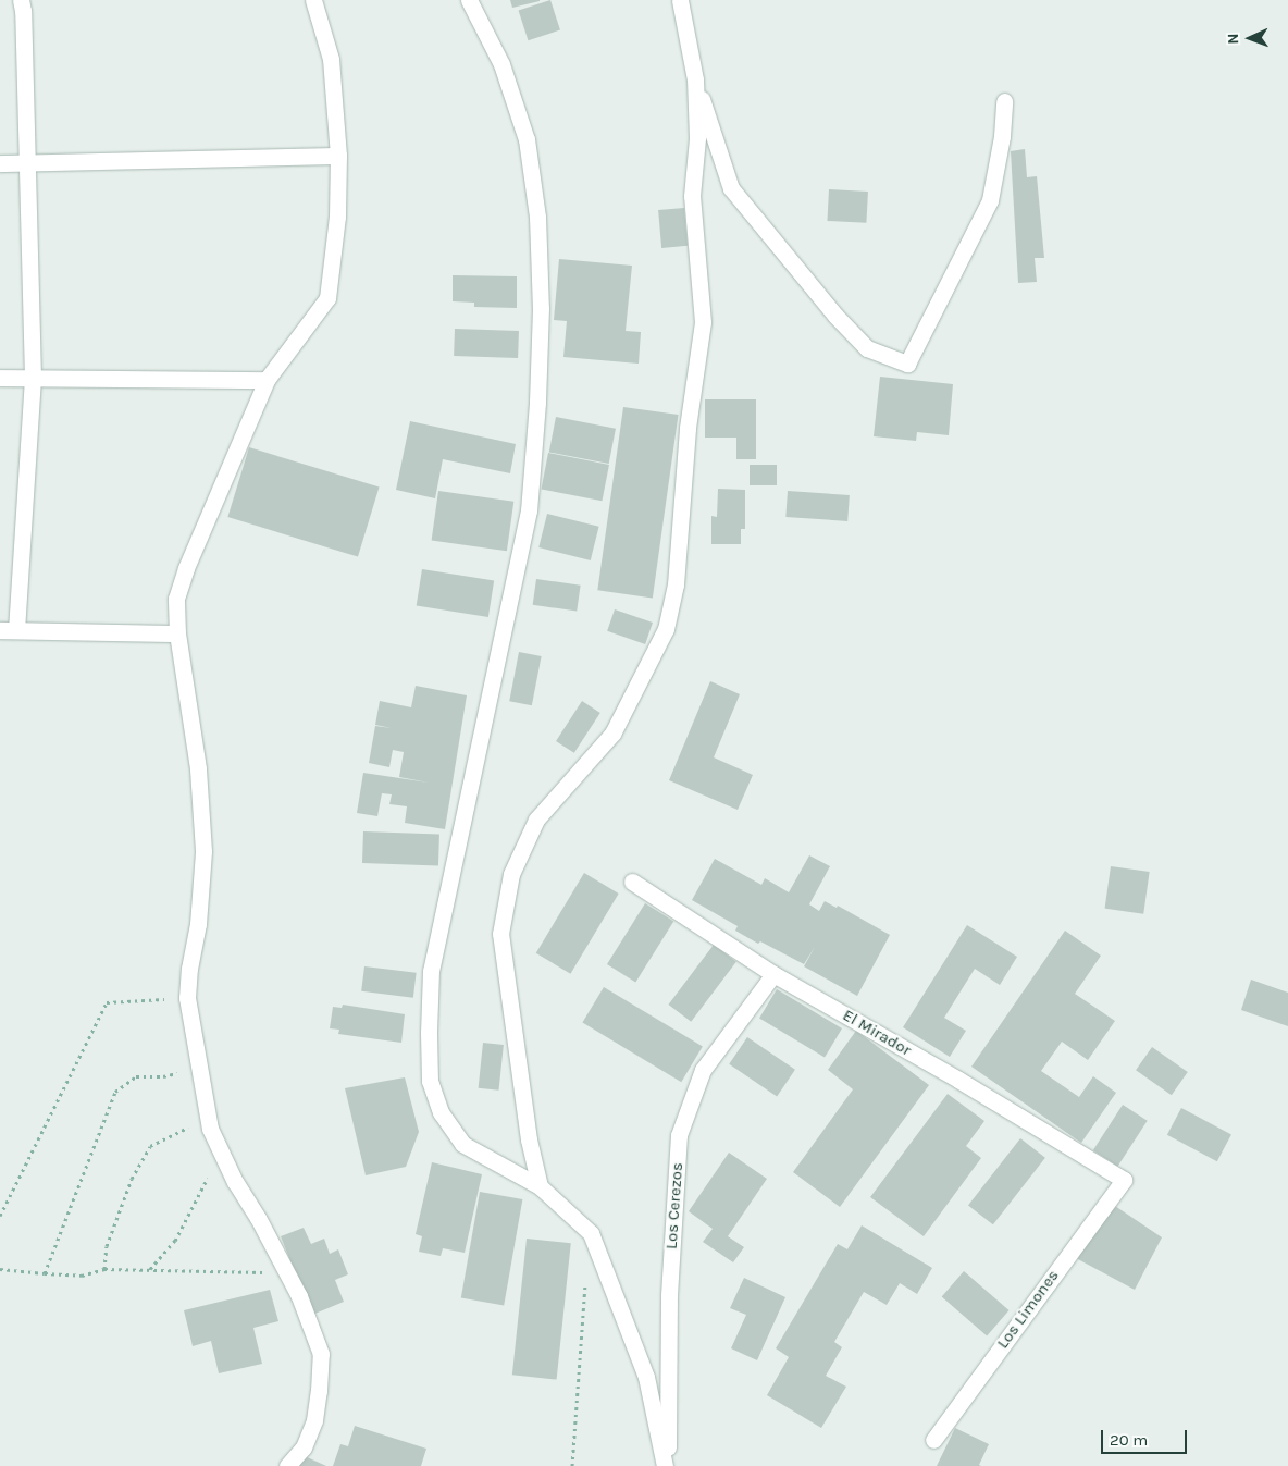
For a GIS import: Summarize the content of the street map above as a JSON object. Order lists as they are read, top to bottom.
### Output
{
  "streets": {
    "street": ["El Mirador", "Los Cerezos", "Los Limones"]
  },
  "crossings": [
    ["El Mirador", "Los Cerezos"],
    ["El Mirador", "Los Limones"]
  ],
  "scale_bar": "20 m",
  "north": "left"
}
